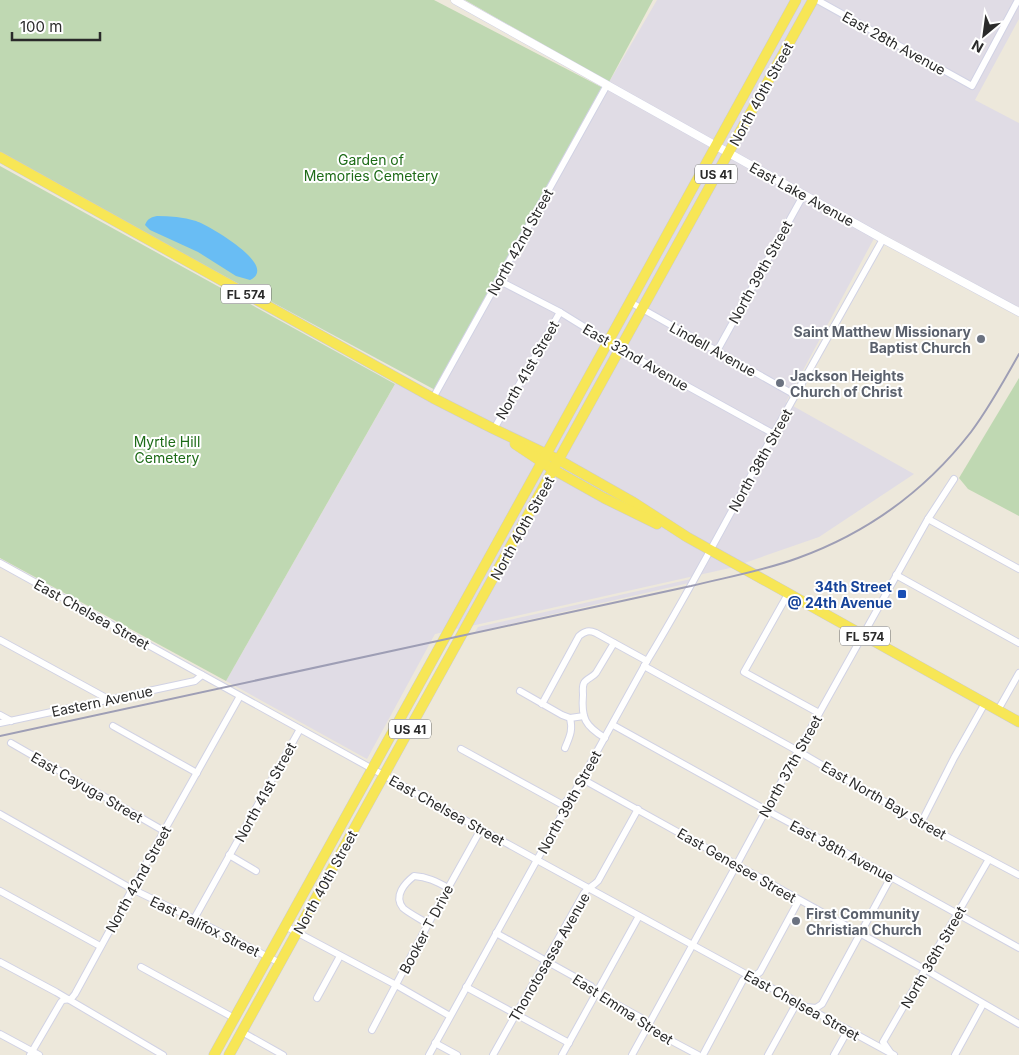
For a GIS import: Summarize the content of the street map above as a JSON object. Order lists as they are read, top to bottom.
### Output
{
  "streets": {
    "main road": ["North 40th Street", "US 41", "FL 574"],
    "street": [
      "East 28th Avenue",
      "East Lake Avenue",
      "North 42nd Street",
      "North 39th Street",
      "Lindell Avenue",
      "East 32nd Avenue",
      "North 41st Street",
      "North 38th Street",
      "East Chelsea Street",
      "Eastern Avenue",
      "North 37th Street",
      "East Cayuga Street",
      "East North Bay Street",
      "East 38th Avenue",
      "East Genesee Street",
      "East Palifox Street",
      "Booker T Drive",
      "Thonotosassa Avenue",
      "North 36th Street",
      "East Emma Street"
    ]
  },
  "crossings": [
    ["East 28th Avenue", "North 40th Street"],
    ["North 40th Street", "East Lake Avenue"],
    ["North 40th Street", "FL 574"],
    ["North 40th Street", "Lindell Avenue"],
    ["North 40th Street", "East 32nd Avenue"],
    ["North 40th Street", "East Chelsea Street"],
    ["North 40th Street", "East Palifox Street"],
    ["East Lake Avenue", "North 42nd Street"],
    ["East Lake Avenue", "North 39th Street"],
    ["East Lake Avenue", "North 38th Street"],
    ["North 42nd Street", "FL 574"],
    ["North 42nd Street", "East 32nd Avenue"],
    ["North 42nd Street", "East Chelsea Street"],
    ["North 42nd Street", "East Cayuga Street"],
    ["North 42nd Street", "East Palifox Street"],
    ["North 39th Street", "FL 574"],
    ["North 39th Street", "Lindell Avenue"],
    ["North 39th Street", "North 38th Street"],
    ["North 39th Street", "East Chelsea Street"],
    ["North 39th Street", "East North Bay Street"],
    ["North 39th Street", "East 38th Avenue"],
    ["North 39th Street", "East Genesee Street"],
    ["North 39th Street", "East Emma Street"],
    ["FL 574", "North 41st Street"],
    ["FL 574", "North 38th Street"],
    ["FL 574", "North 37th Street"],
    ["Lindell Avenue", "North 38th Street"],
    ["East 32nd Avenue", "North 41st Street"],
    ["East 32nd Avenue", "North 38th Street"],
    ["North 41st Street", "East Chelsea Street"],
    ["North 41st Street", "East Palifox Street"],
    ["East Chelsea Street", "Eastern Avenue"],
    ["East Chelsea Street", "North 37th Street"],
    ["East Chelsea Street", "Booker T Drive"],
    ["East Chelsea Street", "Thonotosassa Avenue"],
    ["East Chelsea Street", "North 36th Street"],
    ["North 37th Street", "East North Bay Street"],
    ["North 37th Street", "East 38th Avenue"],
    ["North 37th Street", "East Genesee Street"],
    ["North 37th Street", "East Emma Street"],
    ["East North Bay Street", "North 36th Street"],
    ["East 38th Avenue", "North 36th Street"],
    ["East Genesee Street", "Thonotosassa Avenue"],
    ["East Genesee Street", "North 36th Street"],
    ["Thonotosassa Avenue", "East Emma Street"]
  ],
  "parks": ["Garden of Memories Cemetery", "Myrtle Hill Cemetery"],
  "places": {
    "other": ["Saint Matthew Missionary Baptist Church", "Jackson Heights Church of Christ", "First Community Christian Church"],
    "transit": ["34th Street @ 24th Avenue"]
  },
  "scale_bar": "100 m",
  "north": "bottom left"
}
